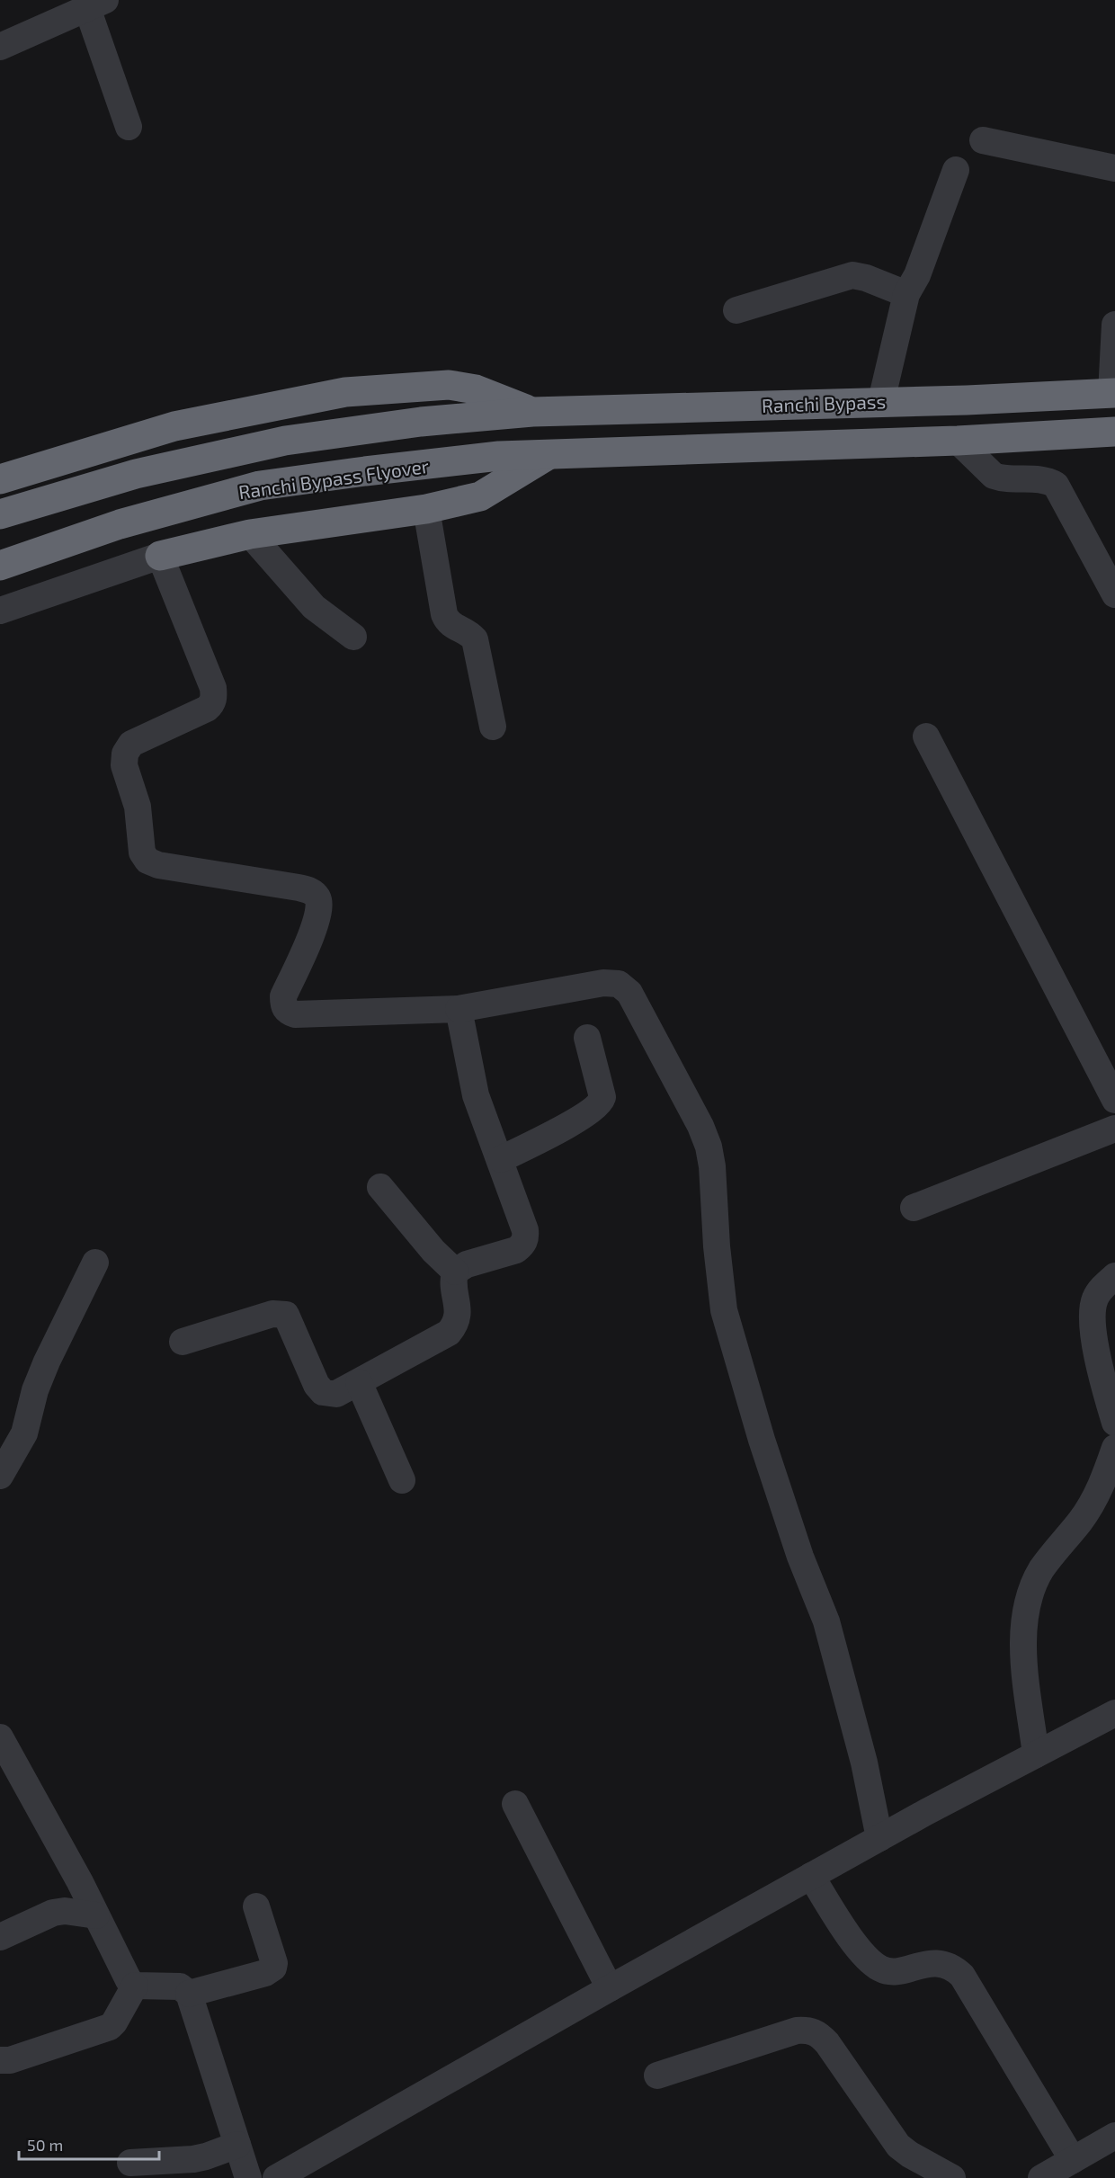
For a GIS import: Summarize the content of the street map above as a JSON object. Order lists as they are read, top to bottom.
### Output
{
  "streets": {
    "highway": ["Ranchi Bypass", "Ranchi Bypass Flyover"]
  },
  "scale_bar": "50 m"
}
